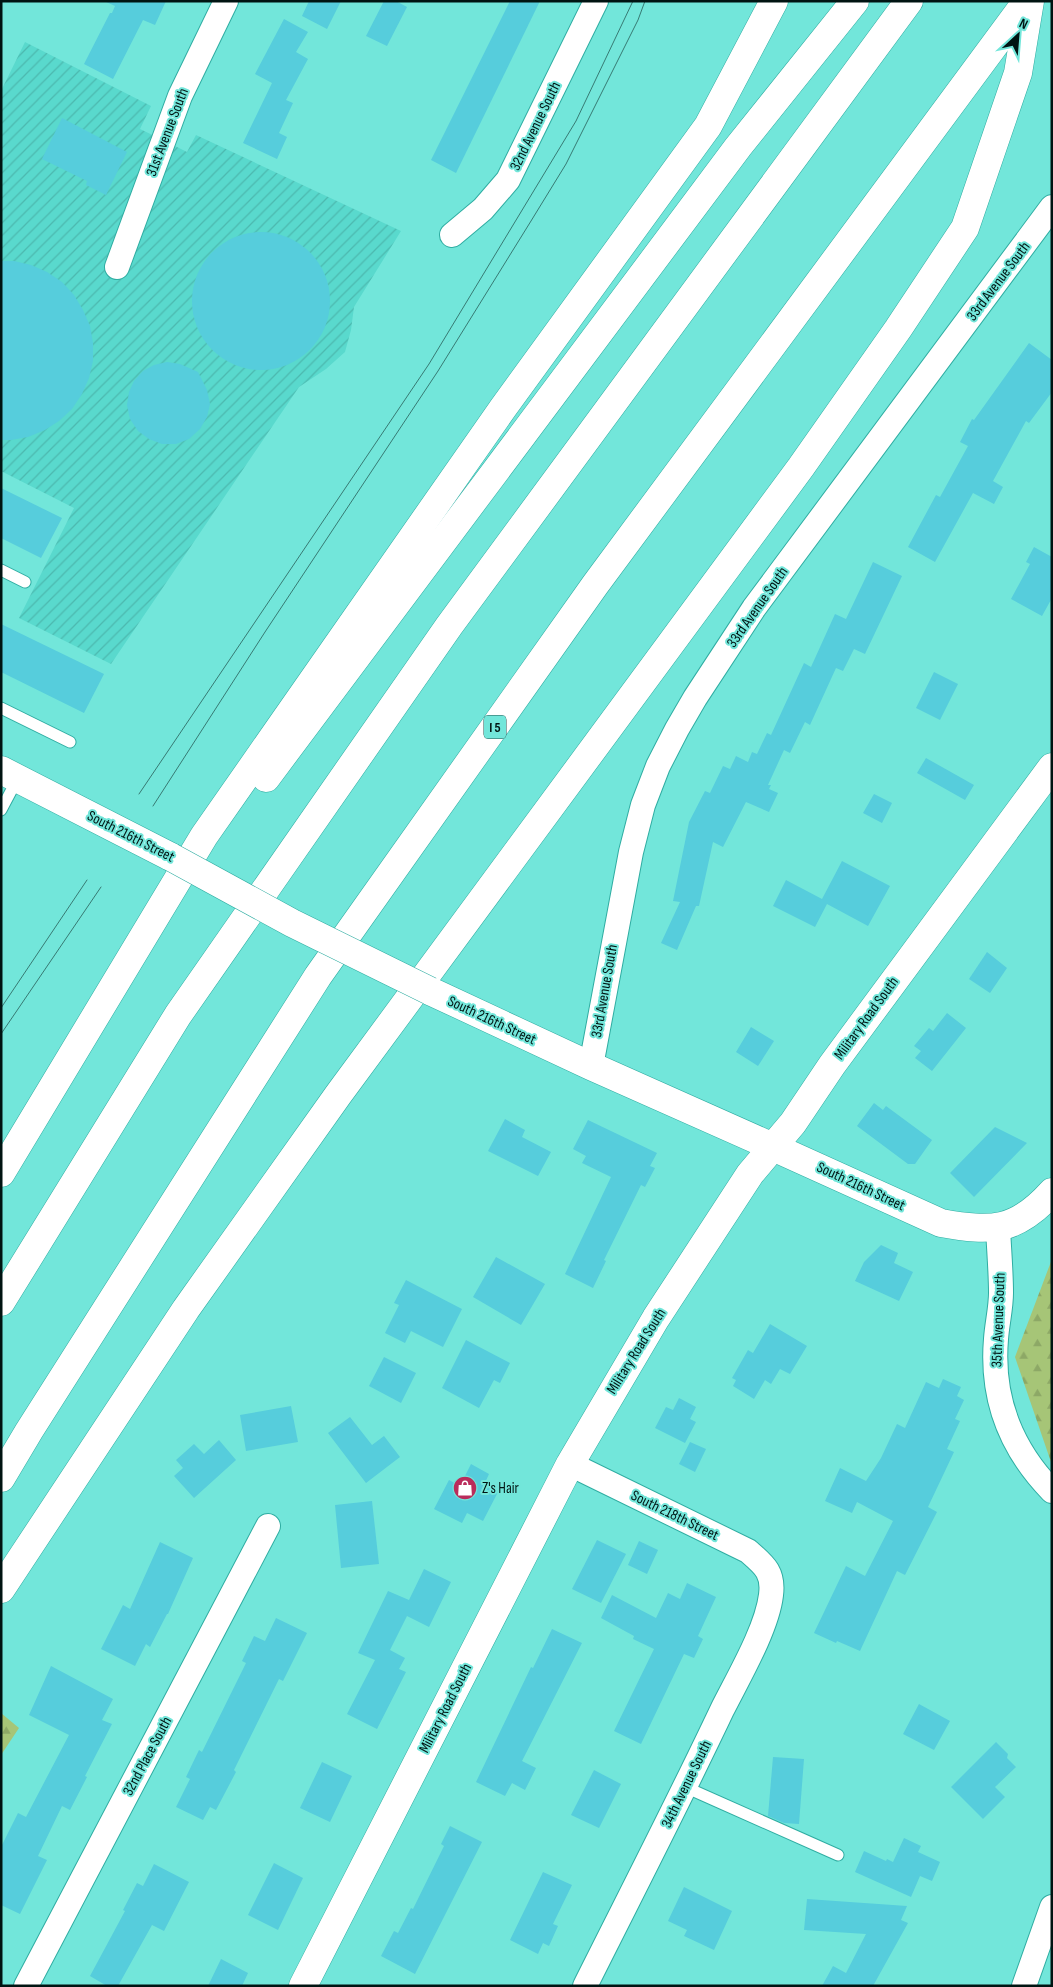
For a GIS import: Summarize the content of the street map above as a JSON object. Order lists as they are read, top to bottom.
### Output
{
  "streets": {
    "main road": ["I 5", "South 216th Street", "Military Road South"],
    "street": [
      "32nd Avenue South",
      "31st Avenue South",
      "33rd Avenue South",
      "35th Avenue South",
      "South 218th Street",
      "32nd Place South",
      "34th Avenue South"
    ]
  },
  "crossings": [
    ["33rd Avenue South", "South 216th Street"],
    ["South 216th Street", "Military Road South"],
    ["South 216th Street", "35th Avenue South"],
    ["Military Road South", "South 218th Street"],
    ["South 218th Street", "34th Avenue South"]
  ],
  "places": {
    "shop": ["Z's Hair"]
  },
  "north": "top right"
}
